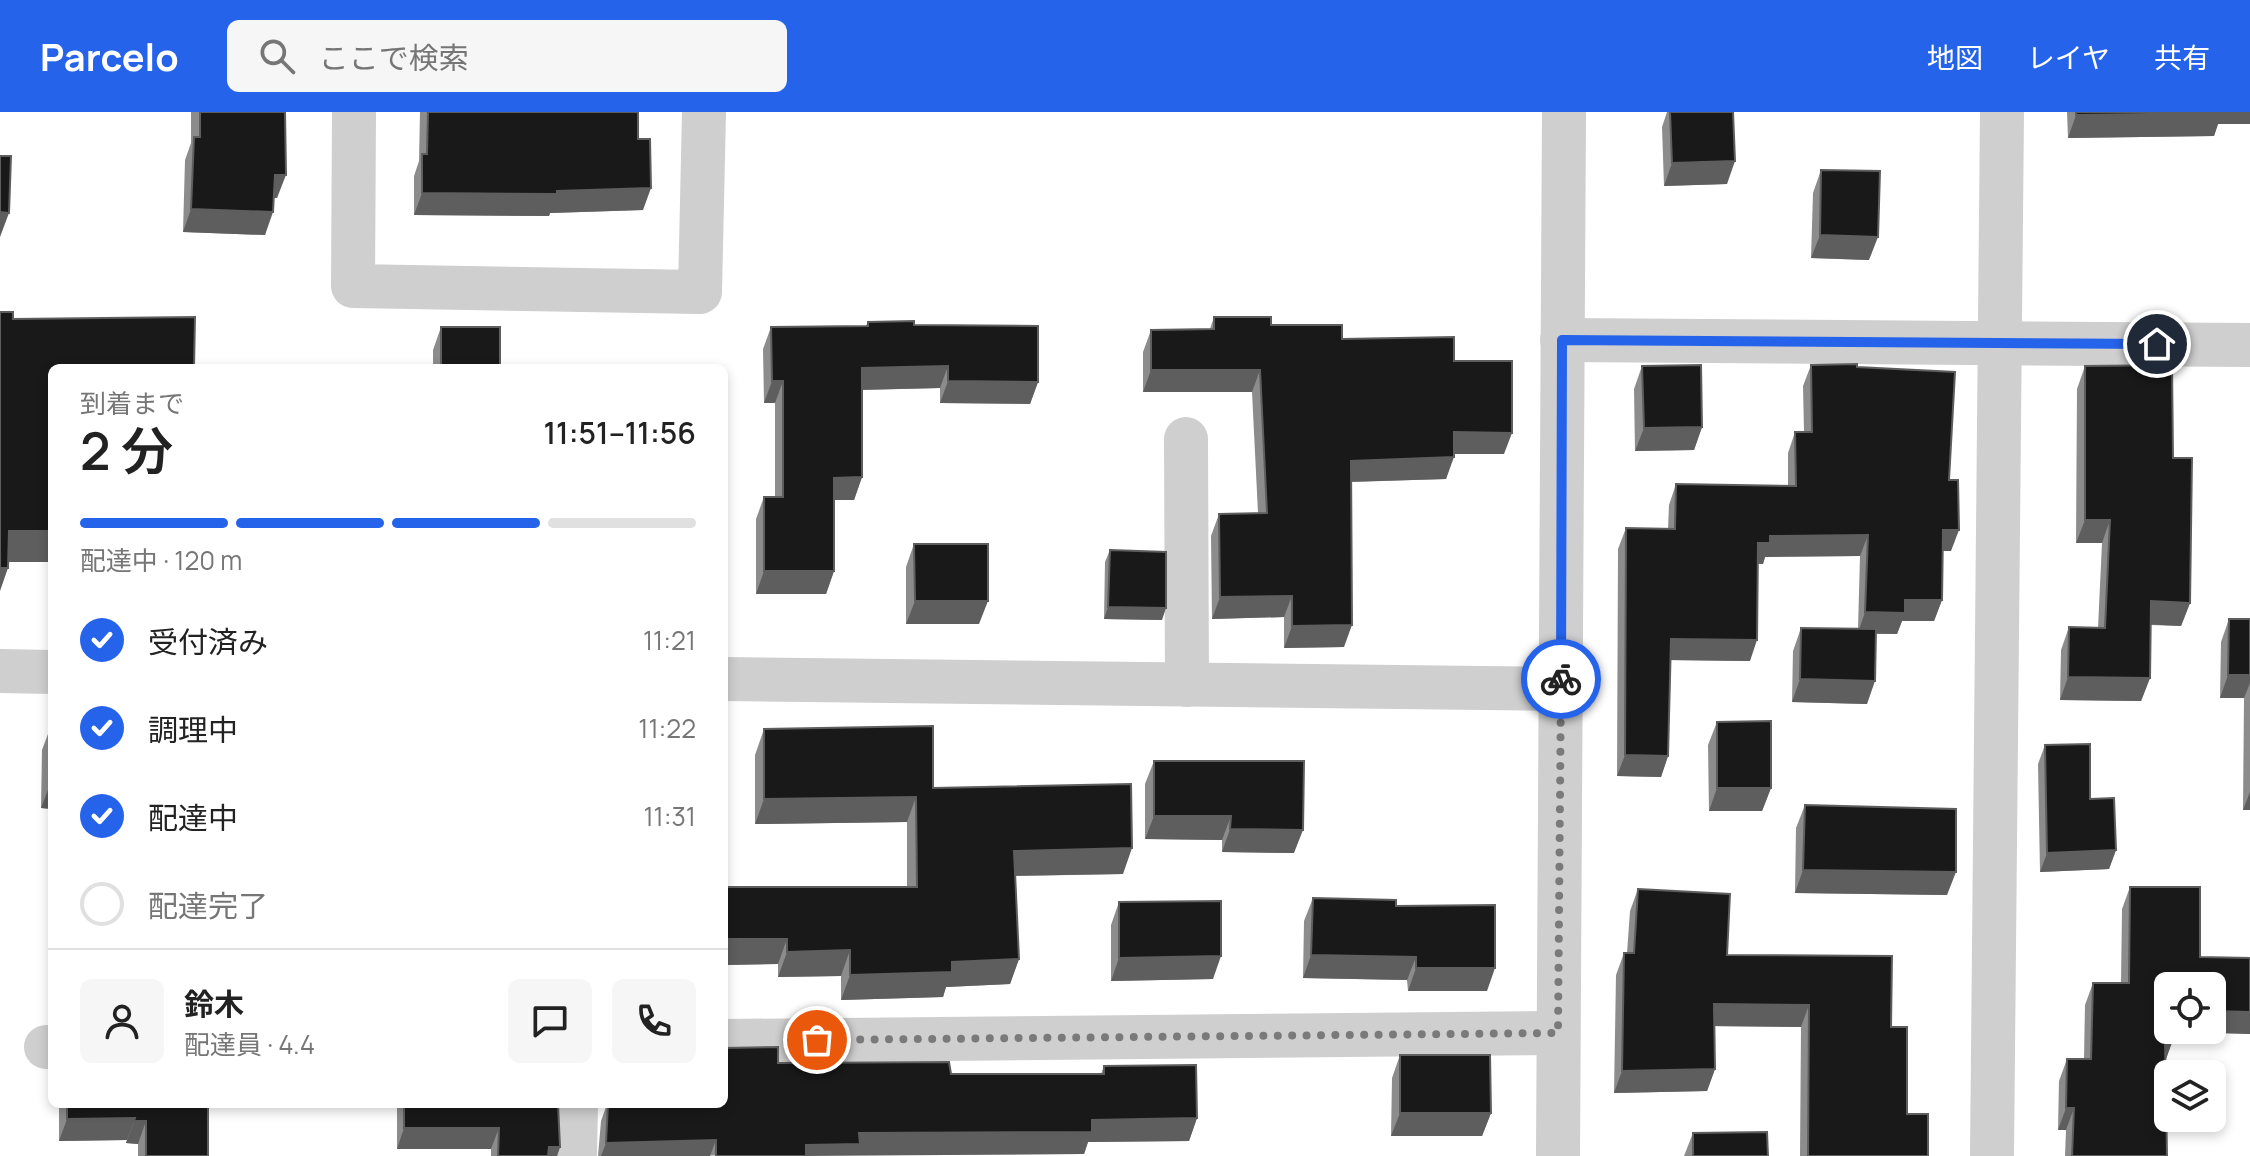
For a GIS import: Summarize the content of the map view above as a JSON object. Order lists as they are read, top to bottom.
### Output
{
  "page": {
    "header": "Parcelo",
    "search": "ここで検索",
    "nav": ["地図", "レイヤ", "共有"],
    "heading": ["2 分", "到着まで", "11:51–11:56"],
    "panel": ["鈴木", "配達員 · 4.4"],
    "bar": "配達中 · 120 m",
    "list": [
      ["受付済み", "11:21"],
      ["調理中", "11:22"],
      ["配達中", "11:31"],
      "配達完了"
    ]
  }
}
